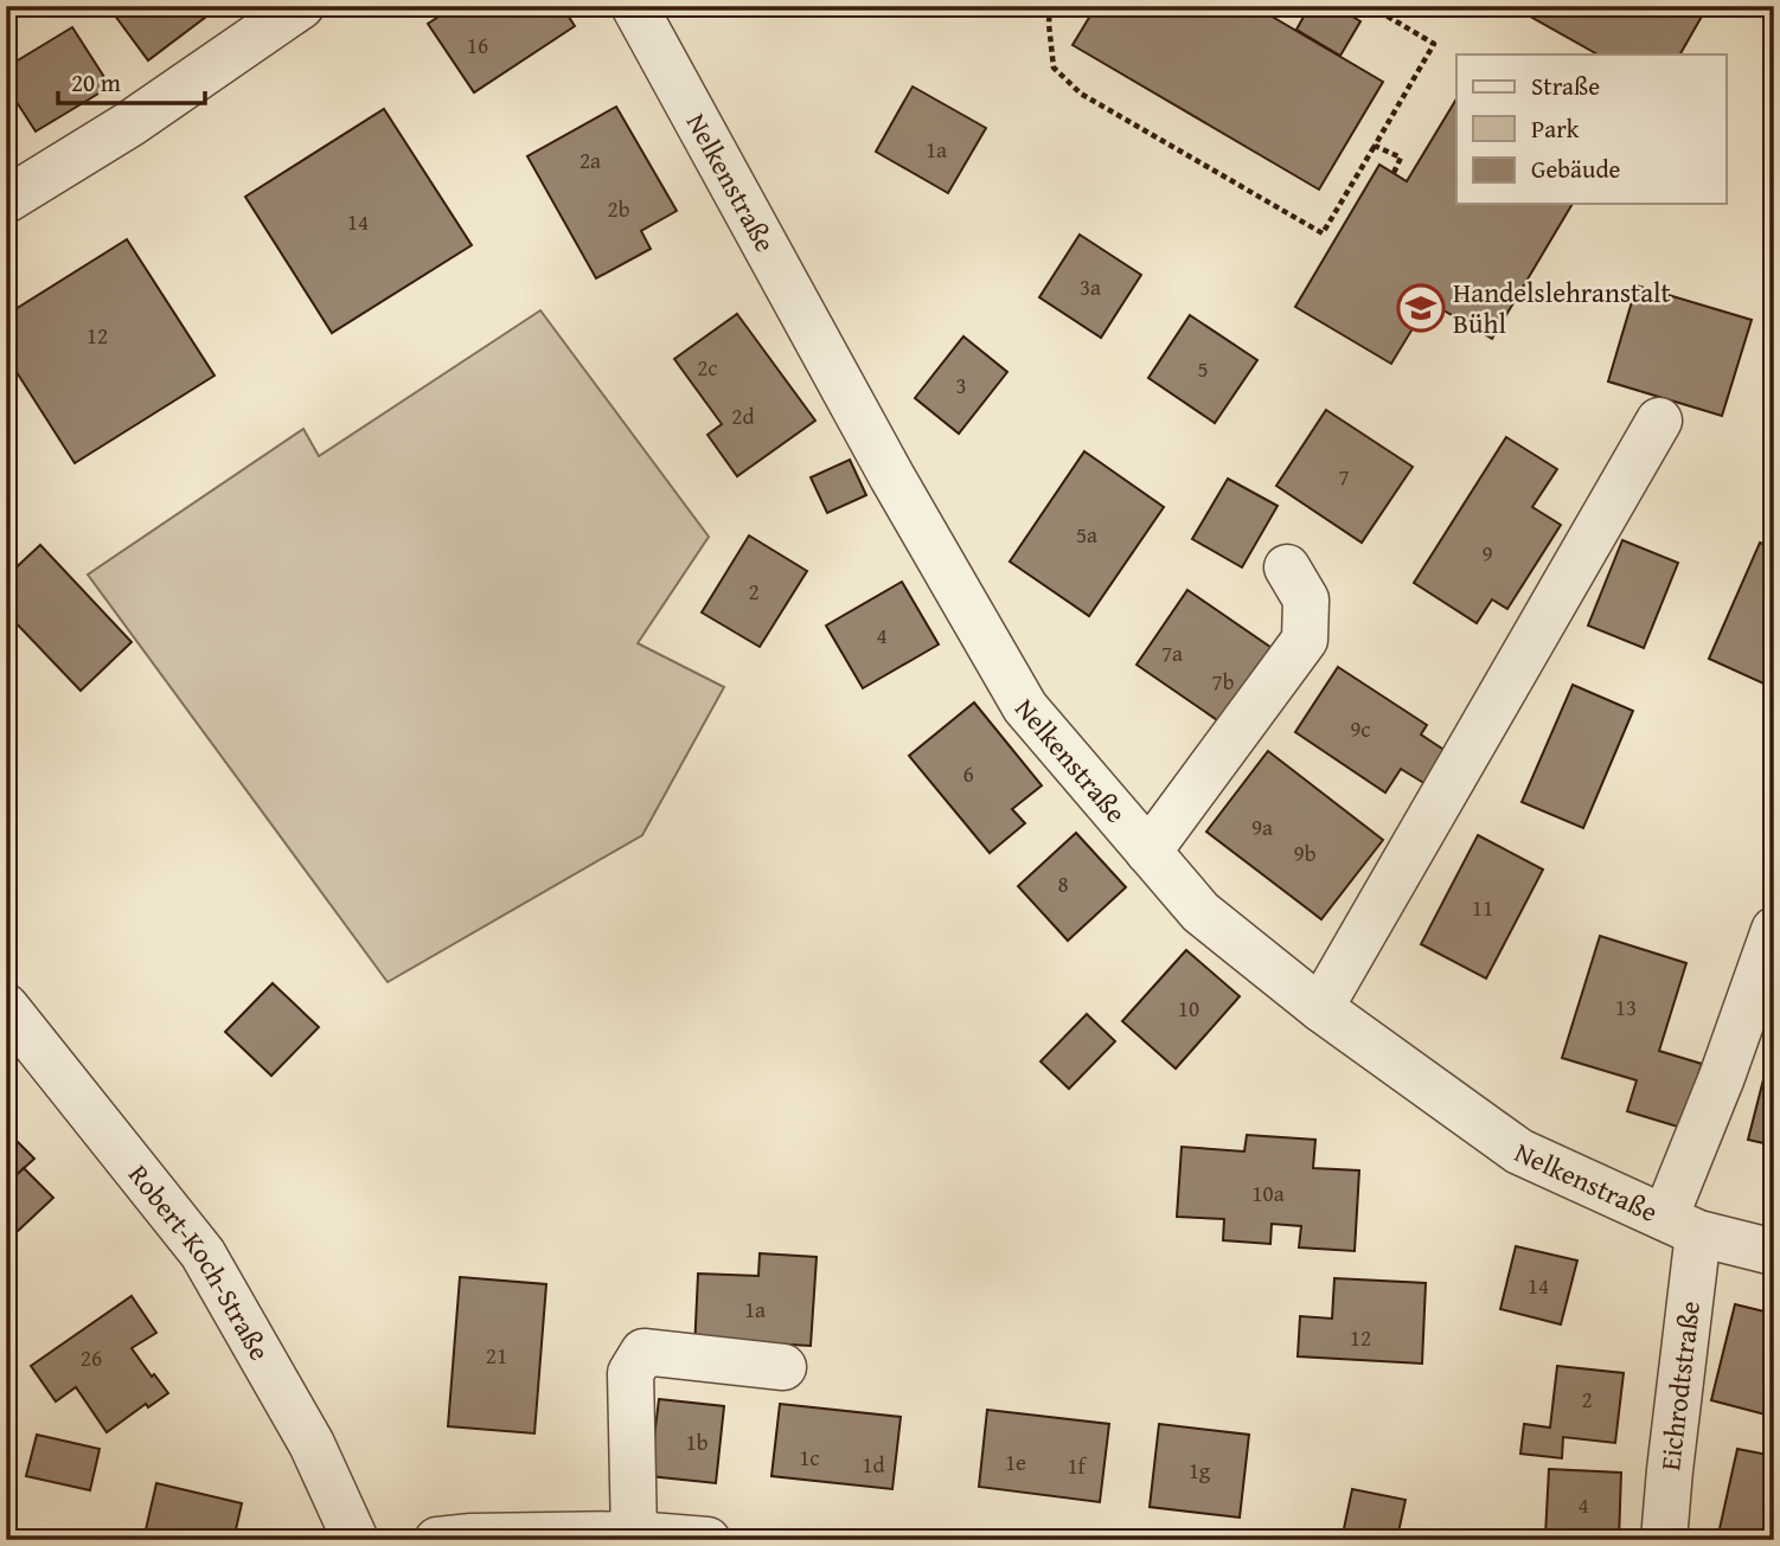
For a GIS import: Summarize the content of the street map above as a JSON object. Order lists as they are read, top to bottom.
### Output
{
  "streets": {
    "street": ["Nelkenstraße", "Robert-Koch-Straße", "Eichrodtstraße"]
  },
  "crossings": [
    ["Nelkenstraße", "Eichrodtstraße"]
  ],
  "places": {
    "school or university": ["Handelslehranstalt Bühl"]
  },
  "house_numbers": [
    "16",
    "1a",
    "2a",
    "2b",
    "14",
    "3a",
    "12",
    "2c",
    "5",
    "3",
    "2d",
    "7",
    "5a",
    "9",
    "2",
    "4",
    "7a",
    "7b",
    "9c",
    "6",
    "9a",
    "9b",
    "8",
    "11",
    "13",
    "10",
    "10a",
    "14",
    "1a",
    "12",
    "21",
    "26",
    "2",
    "1b",
    "1c",
    "1e",
    "1d",
    "1f",
    "1g",
    "4"
  ],
  "legend": ["Straße", "Park", "Gebäude"],
  "scale_bar": "20 m"
}
